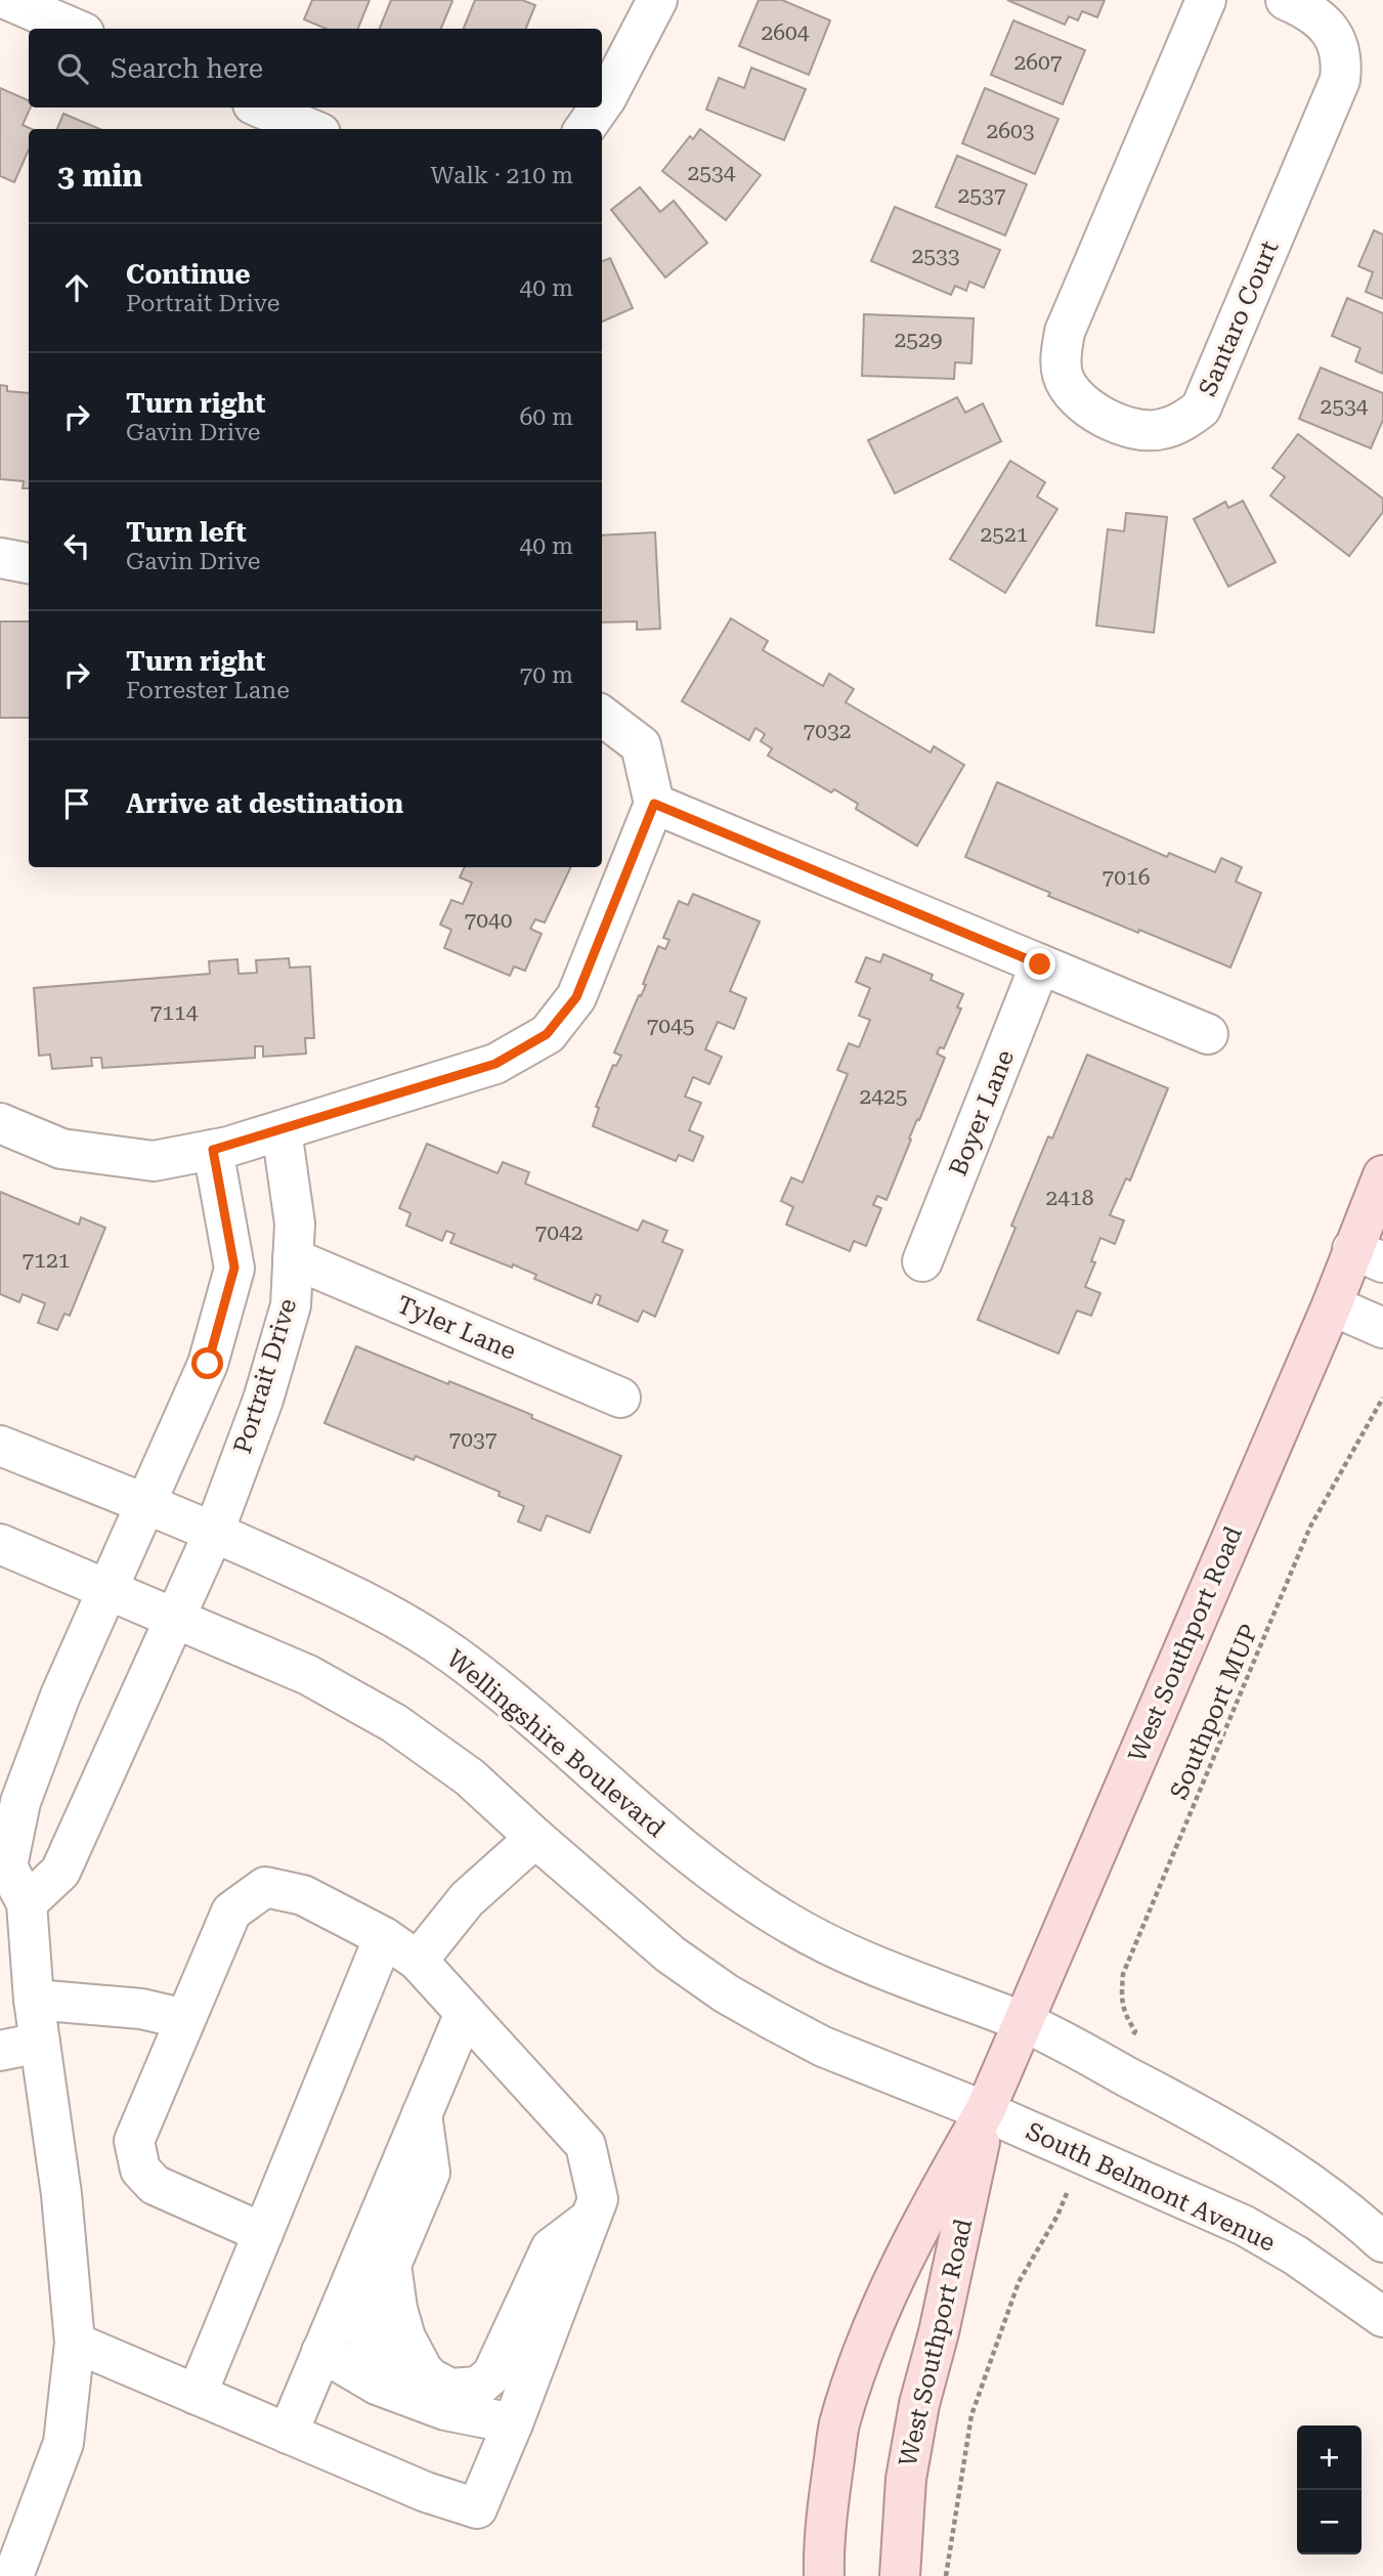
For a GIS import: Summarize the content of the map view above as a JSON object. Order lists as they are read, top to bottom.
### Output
{
  "streets": {
    "main road": ["West Southport Road"],
    "street": [
      "Santaro Court",
      "Boyer Lane",
      "Tyler Lane",
      "Portrait Drive",
      "Wellingshire Boulevard",
      "South Belmont Avenue"
    ],
    "path": ["Southport MUP"]
  },
  "crossings": [
    ["Tyler Lane", "Portrait Drive"],
    ["Portrait Drive", "Wellingshire Boulevard"],
    ["West Southport Road", "Wellingshire Boulevard"],
    ["West Southport Road", "South Belmont Avenue"]
  ],
  "house_numbers": [
    "2604",
    "2607",
    "2603",
    "2534",
    "2537",
    "2533",
    "2529",
    "2534",
    "2521",
    "7032",
    "7016",
    "7040",
    "7114",
    "7045",
    "2425",
    "2418",
    "7042",
    "7121",
    "7037"
  ],
  "page": {
    "search": "Search here",
    "heading": ["3 min", "Walk · 210 m"],
    "list": [
      ["Continue", "Portrait Drive", "40 m"],
      ["Turn right", "Gavin Drive", "60 m"],
      ["Turn left", "Gavin Drive", "40 m"],
      ["Turn right", "Forrester Lane", "70 m"],
      "Arrive at destination"
    ],
    "map_buttons": ["+", "−"]
  }
}
